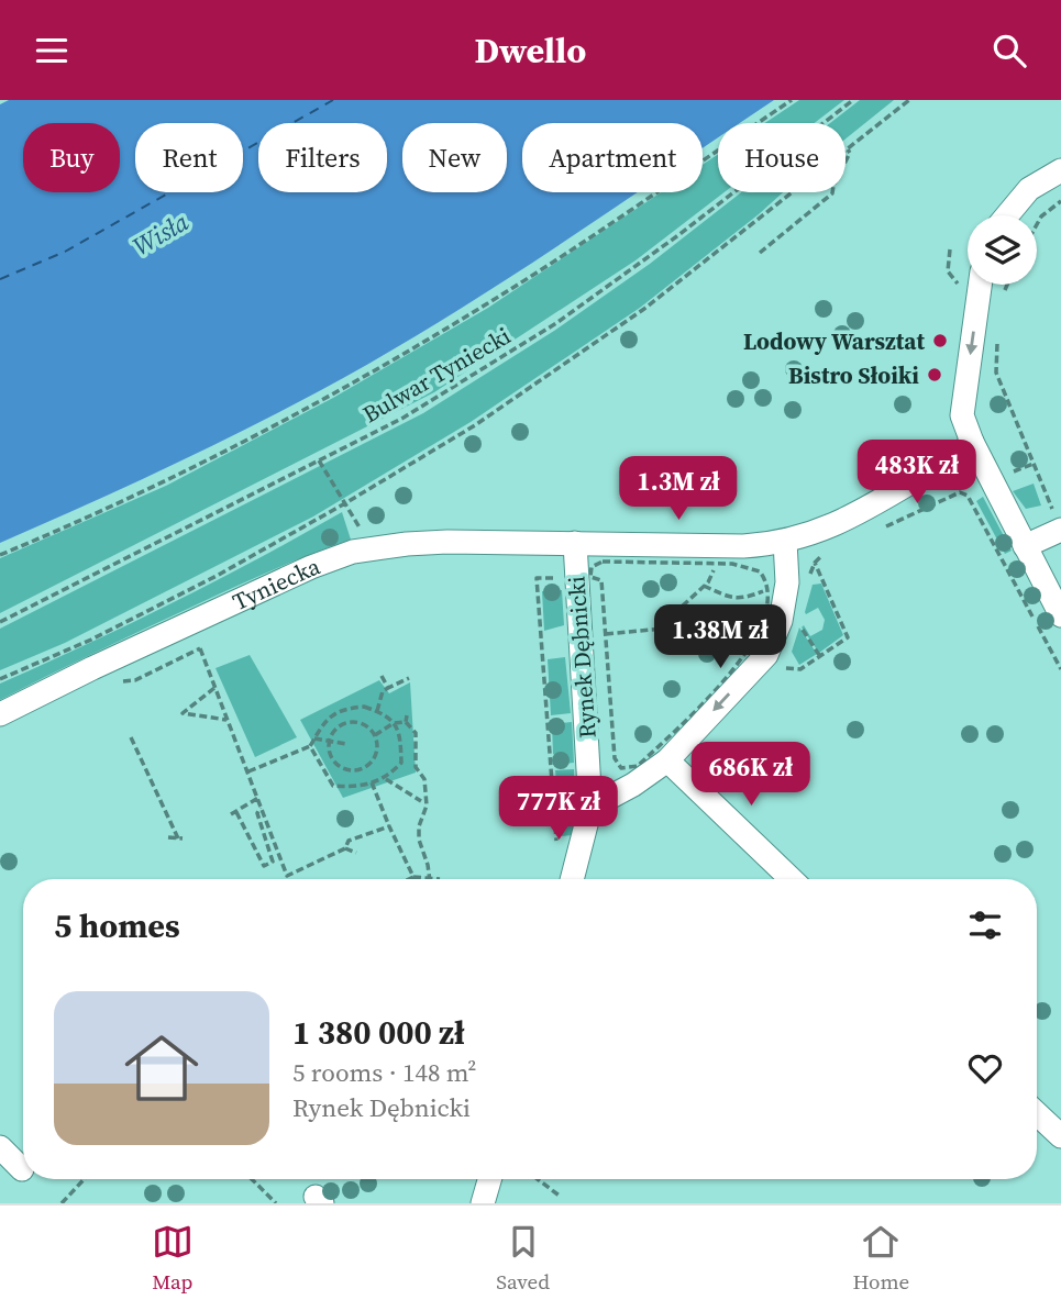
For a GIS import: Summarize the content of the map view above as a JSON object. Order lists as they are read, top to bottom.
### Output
{
  "streets": {
    "street": ["Tyniecka", "Rynek Dębnicki"],
    "path": ["Bulwar Tyniecki"]
  },
  "crossings": [
    ["Tyniecka", "Rynek Dębnicki"]
  ],
  "water": ["Wisła"],
  "places": ["Lodowy Warsztat", "Bistro Słoiki"],
  "page": {
    "header": "Dwello",
    "chip": [
      "Buy",
      "Rent",
      "Filters",
      "New",
      "Apartment",
      "House"
    ],
    "price": [
      "483K zł",
      "1.3M zł",
      "1.38M zł",
      "686K zł",
      "777K zł"
    ],
    "heading": "5 homes",
    "list": [
      {
        "name": "1 380 000 zł",
        "note": "5 rooms · 148 m² · Rynek Dębnicki"
      }
    ],
    "tabs": ["Map", "Saved", "Home"]
  }
}
